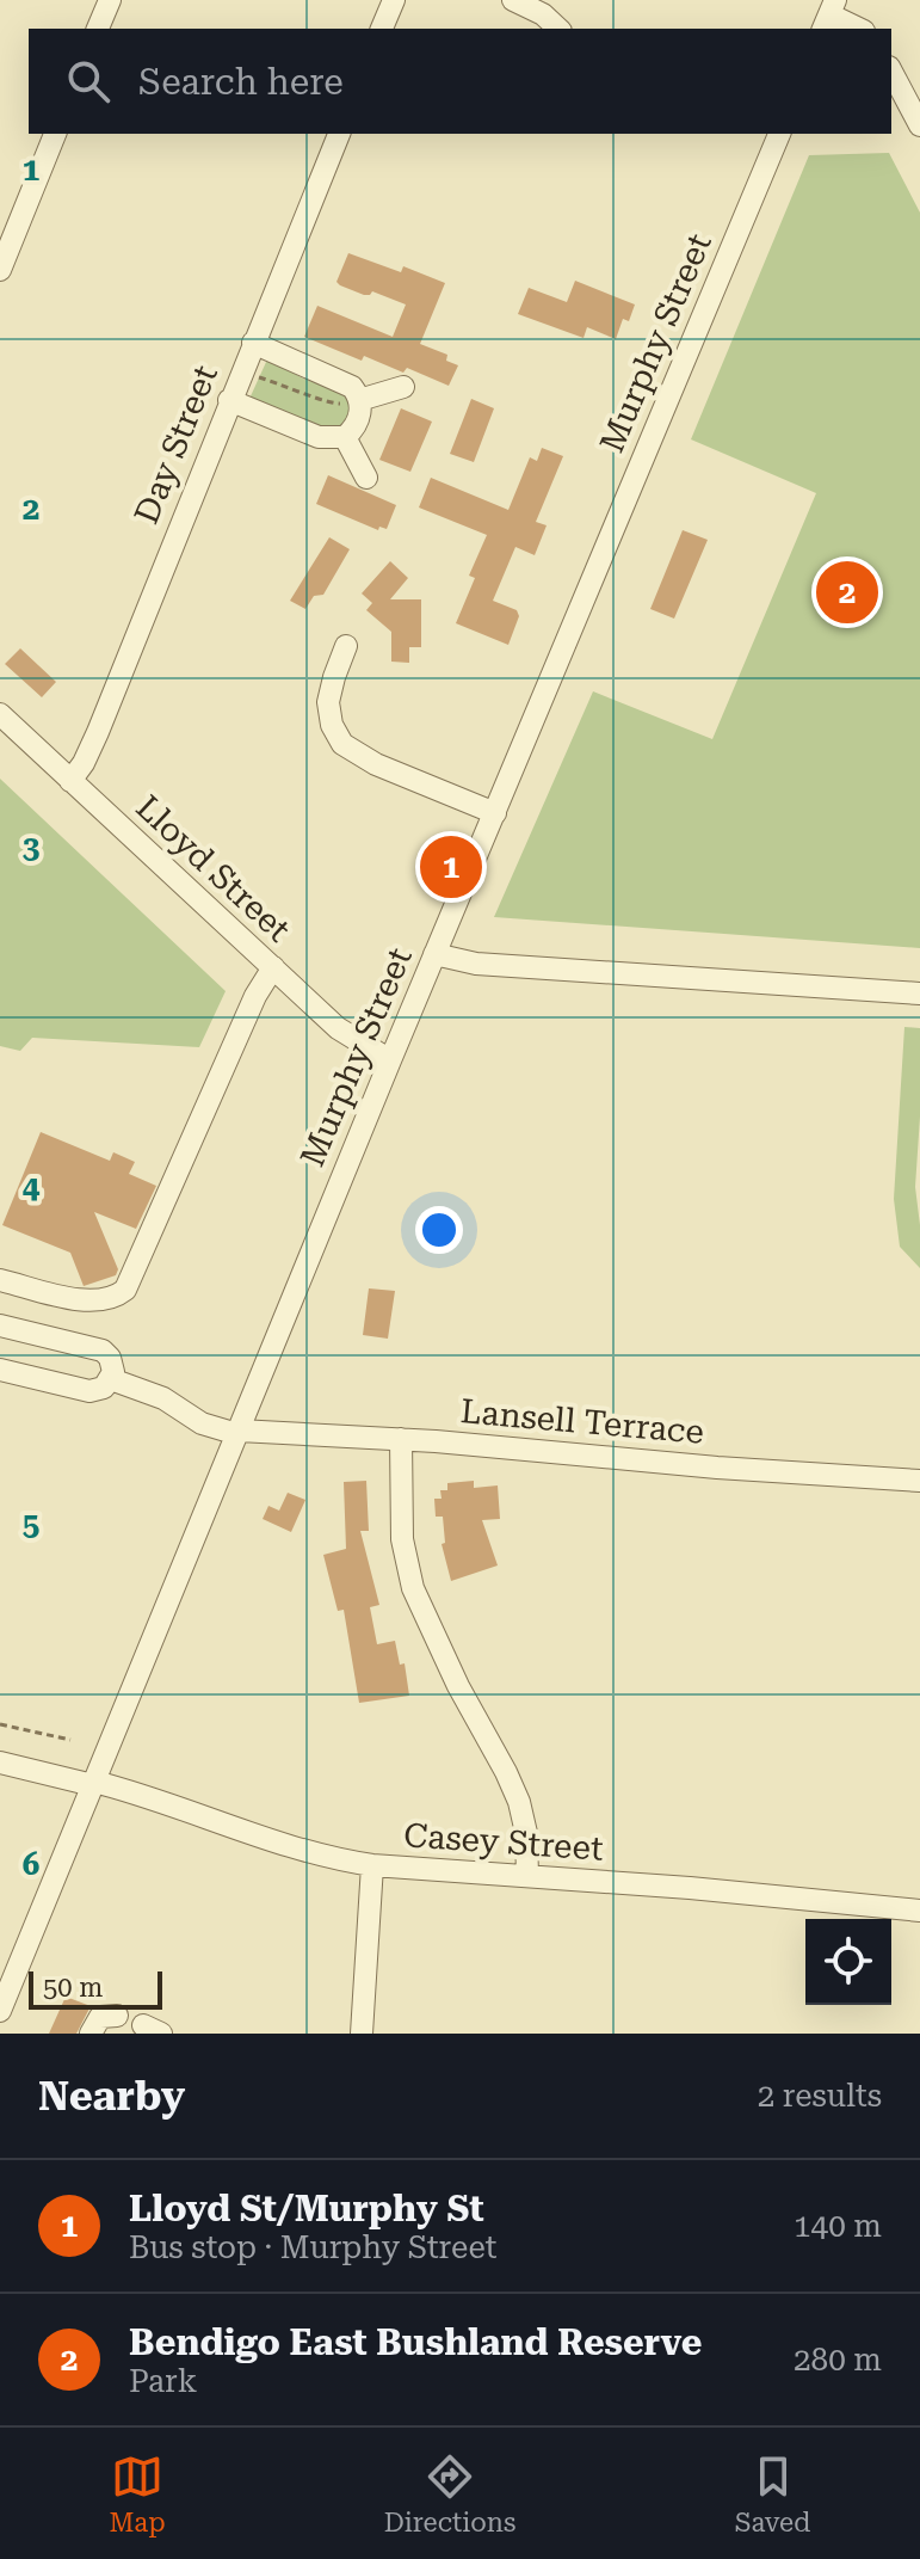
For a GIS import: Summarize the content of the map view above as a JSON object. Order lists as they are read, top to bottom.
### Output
{
  "streets": {
    "street": [
      "Murphy Street",
      "Day Street",
      "Lloyd Street",
      "Lansell Terrace",
      "Casey Street"
    ]
  },
  "crossings": [
    ["Murphy Street", "Lloyd Street"],
    ["Murphy Street", "Lansell Terrace"],
    ["Murphy Street", "Casey Street"],
    ["Day Street", "Lloyd Street"]
  ],
  "scale_bar": "50 m",
  "page": {
    "search": "Search here",
    "pins": ["2", "1"],
    "scale": "50 m",
    "heading": ["Nearby", "2 results"],
    "list": [
      {
        "mark": "1",
        "name": "Lloyd St/Murphy St",
        "note": "Bus stop · Murphy Street",
        "value": "140 m"
      },
      {
        "mark": "2",
        "name": "Bendigo East Bushland Reserve",
        "note": "Park",
        "value": "280 m"
      }
    ],
    "nav": ["Map", "Directions", "Saved"]
  },
  "grid": {
    "rows": [
      "1",
      "2",
      "3",
      "4",
      "5",
      "6"
    ]
  }
}
